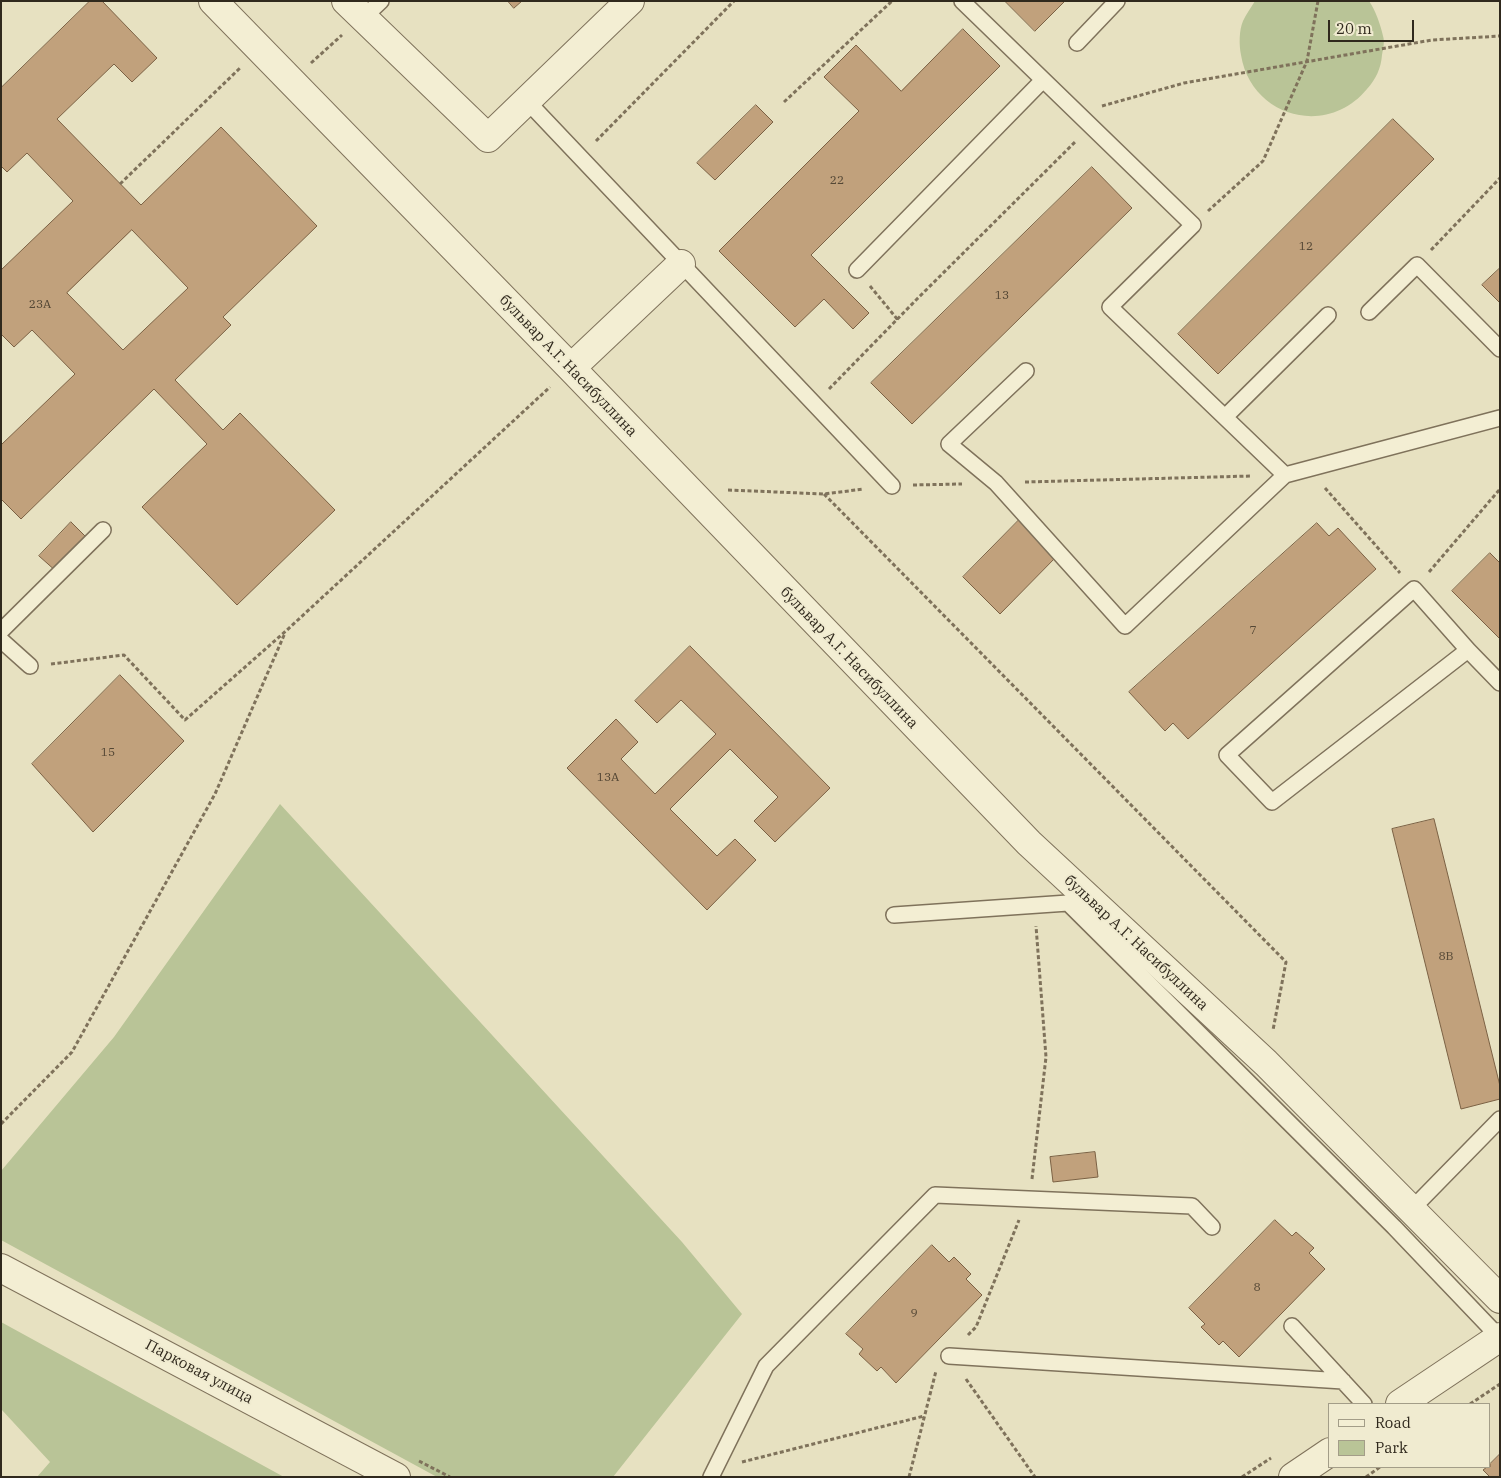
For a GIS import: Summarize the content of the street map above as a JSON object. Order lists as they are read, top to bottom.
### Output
{
  "streets": {
    "street": ["бульвар А.Г. Насибуллина", "Парковая улица"]
  },
  "house_numbers": [
    "22",
    "12",
    "13",
    "23А",
    "7",
    "15",
    "13А",
    "8В",
    "8",
    "9"
  ],
  "legend": ["Road", "Park"],
  "scale_bar": "20 m"
}
